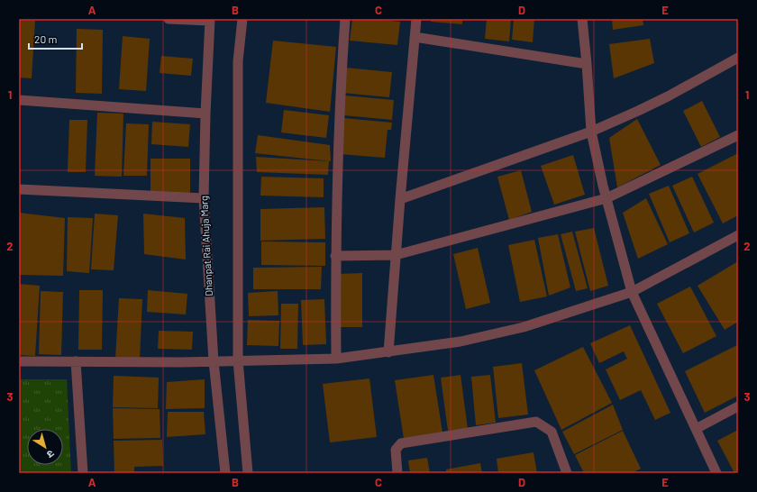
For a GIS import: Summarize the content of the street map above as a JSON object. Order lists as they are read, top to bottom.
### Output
{
  "streets": {
    "street": ["Dhanpat Rai Ahuja Marg"]
  },
  "scale_bar": "20 m",
  "north": "bottom right",
  "grid": {
    "columns": [
      "A",
      "B",
      "C",
      "D",
      "E"
    ],
    "rows": ["1", "2", "3"]
  }
}
